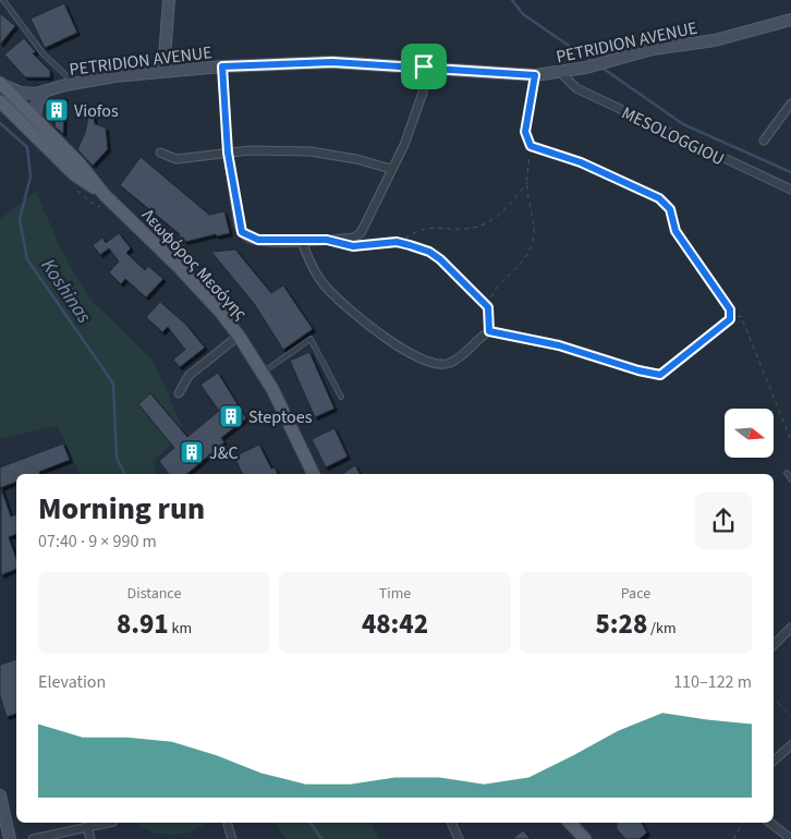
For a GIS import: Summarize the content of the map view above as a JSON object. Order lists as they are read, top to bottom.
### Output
{
  "streets": {
    "main road": ["Λεωφόρος Μεσόγης"],
    "street": ["PETRIDION AVENUE", "MESOLOGGIOU"]
  },
  "crossings": [
    ["PETRIDION AVENUE", "MESOLOGGIOU"],
    ["PETRIDION AVENUE", "Λεωφόρος Μεσόγης"]
  ],
  "water": ["Koshinas"],
  "places": {
    "building": ["Viofos", "Steptoes", "J&C"]
  },
  "north": "right",
  "page": {
    "heading": ["Morning run", "07:40 · 9 × 990 m"],
    "stats": [
      ["Distance", "8.91 km"],
      ["Time", "48:42"],
      ["Pace", "5:28 /km"]
    ],
    "chart": ["Elevation", "110–122 m"]
  }
}
